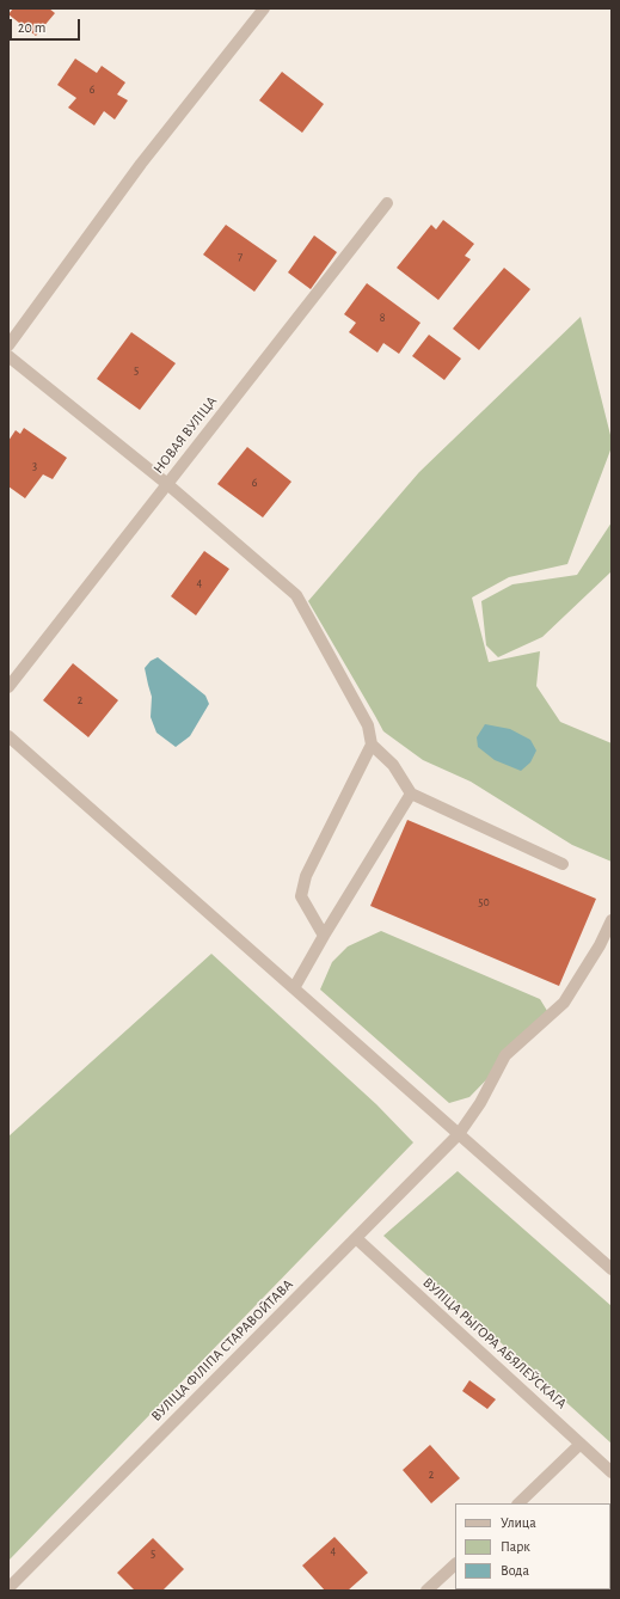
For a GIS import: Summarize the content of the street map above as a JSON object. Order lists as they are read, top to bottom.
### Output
{
  "streets": {
    "street": ["НОВАЯ ВУЛІЦА", "ВУЛІЦА РЫГОРА АБЯЛЕЎСКАГА", "ВУЛІЦА ФІЛІПА СТАРАВОЙТАВА"]
  },
  "crossings": [
    ["ВУЛІЦА РЫГОРА АБЯЛЕЎСКАГА", "ВУЛІЦА ФІЛІПА СТАРАВОЙТАВА"]
  ],
  "house_numbers": [
    "6",
    "7",
    "8",
    "5",
    "3",
    "6",
    "4",
    "2",
    "50",
    "2",
    "4",
    "5"
  ],
  "legend": ["Улица", "Парк", "Вода"],
  "scale_bar": "20 m"
}
